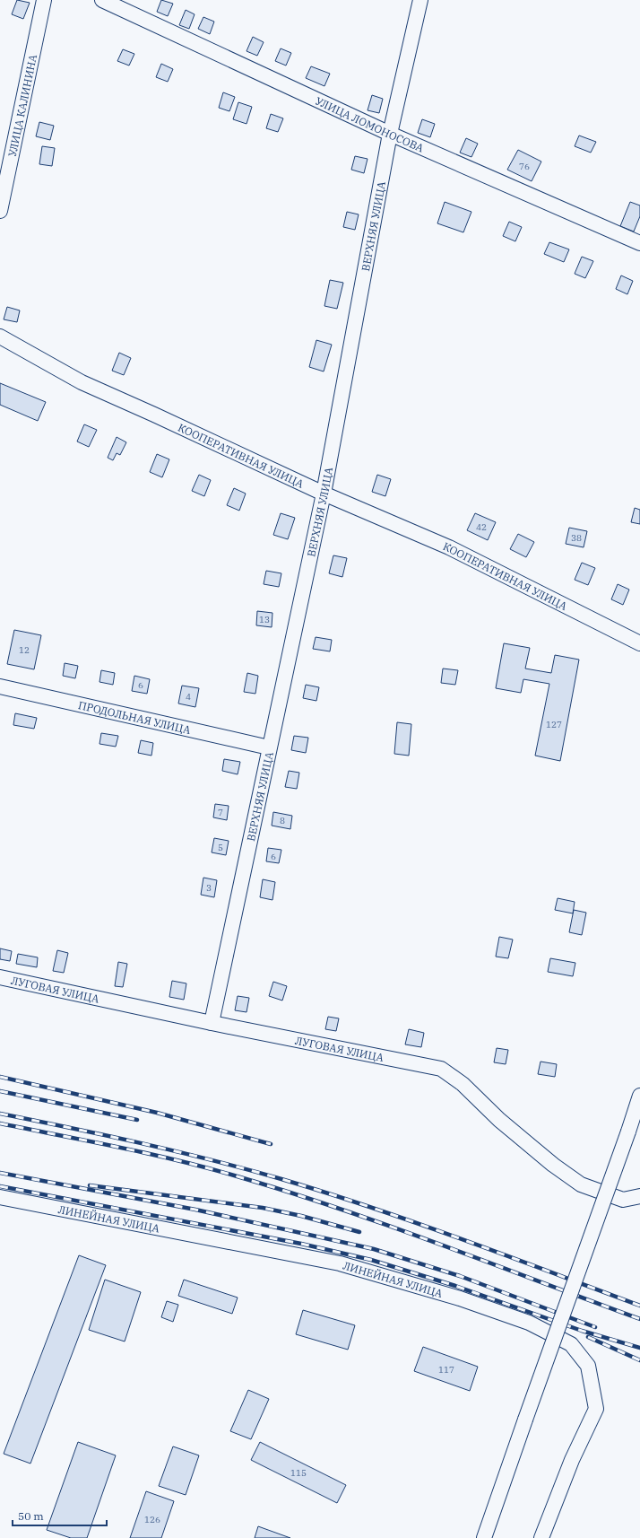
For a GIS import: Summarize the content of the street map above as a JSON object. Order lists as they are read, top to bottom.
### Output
{
  "streets": {
    "street": [
      "УЛИЦА КАЛИНИНА",
      "УЛИЦА ЛОМОНОСОВА",
      "ВЕРХНЯЯ УЛИЦА",
      "КООПЕРАТИВНАЯ УЛИЦА",
      "ПРОДОЛЬНАЯ УЛИЦА",
      "ЛУГОВАЯ УЛИЦА",
      "ЛИНЕЙНАЯ УЛИЦА"
    ]
  },
  "crossings": [
    ["УЛИЦА ЛОМОНОСОВА", "ВЕРХНЯЯ УЛИЦА"],
    ["ВЕРХНЯЯ УЛИЦА", "КООПЕРАТИВНАЯ УЛИЦА"],
    ["ВЕРХНЯЯ УЛИЦА", "ПРОДОЛЬНАЯ УЛИЦА"],
    ["ВЕРХНЯЯ УЛИЦА", "ЛУГОВАЯ УЛИЦА"]
  ],
  "house_numbers": [
    "76",
    "42",
    "38",
    "13",
    "12",
    "6",
    "4",
    "127",
    "7",
    "8",
    "5",
    "6",
    "3",
    "117",
    "115",
    "126"
  ],
  "scale_bar": "50 m"
}
